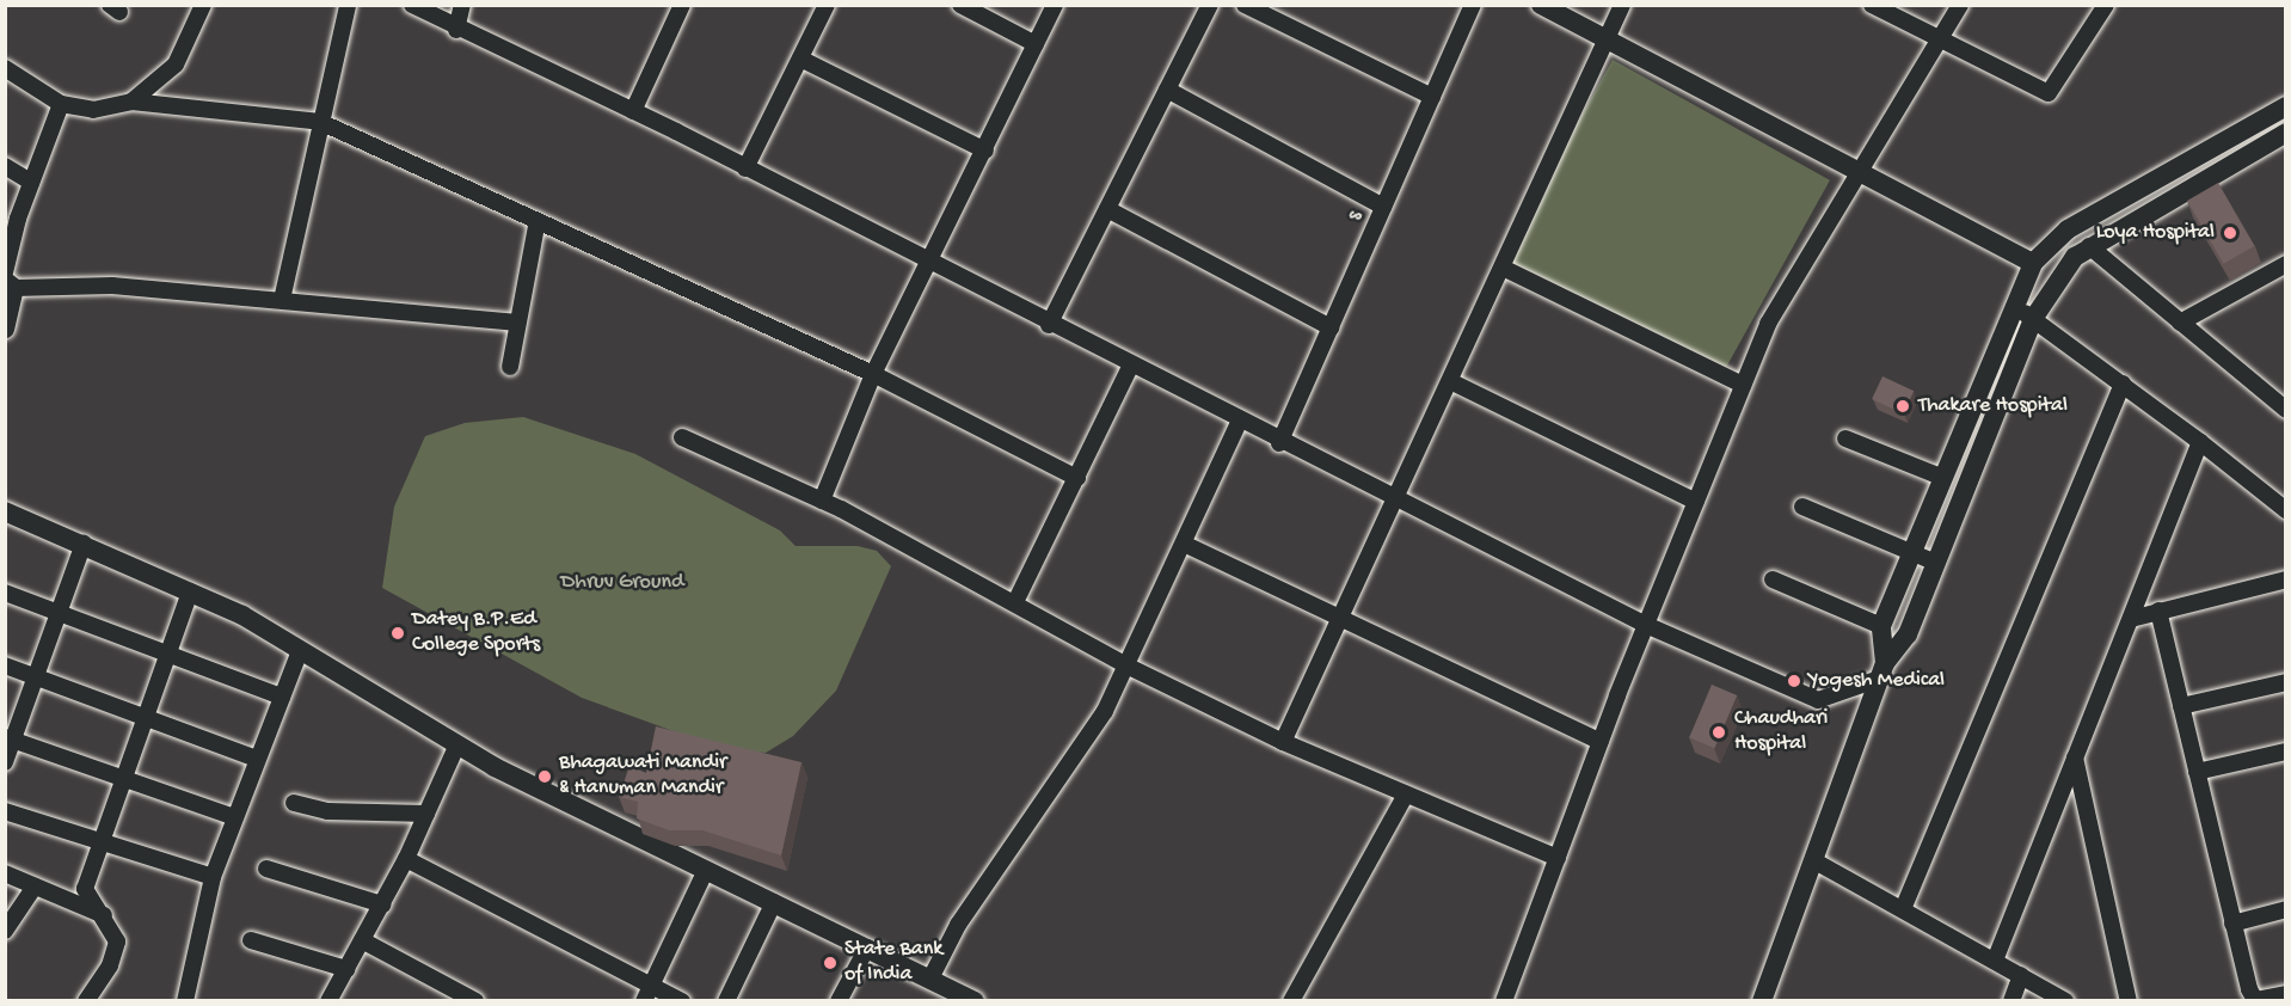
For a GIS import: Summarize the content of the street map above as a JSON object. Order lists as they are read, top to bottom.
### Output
{
  "streets": {
    "street": ["s"]
  },
  "parks": ["Dhruv Ground"],
  "places": [
    "Loya Hospital",
    "Thakare Hospital",
    "Datey B.P.Ed College Sports",
    "Yogesh Medical",
    "Chaudhari Hospital",
    "Bhagawati Mandir & Hanuman Mandir",
    "State Bank of India"
  ]
}
